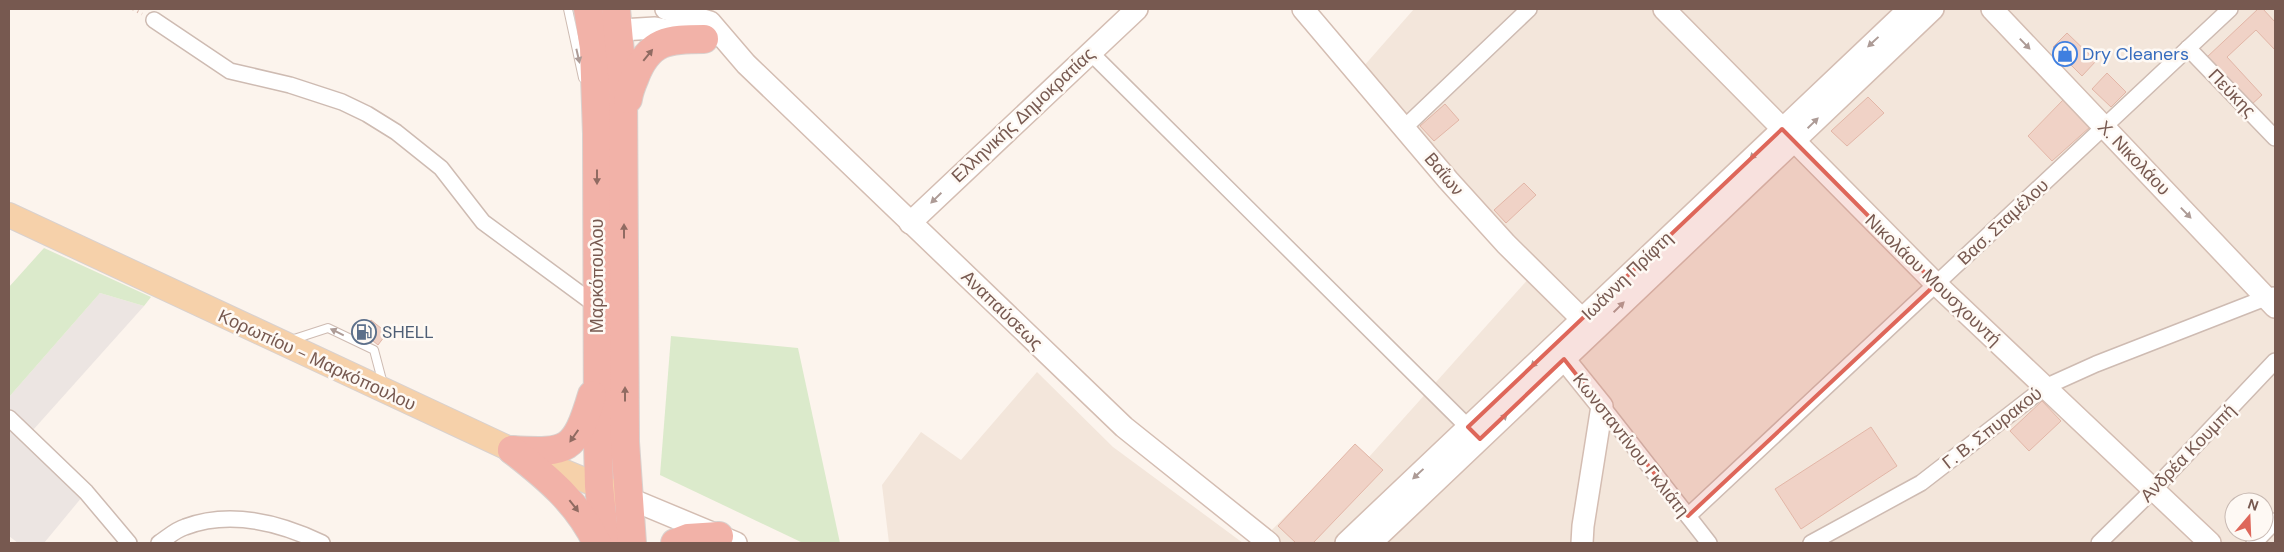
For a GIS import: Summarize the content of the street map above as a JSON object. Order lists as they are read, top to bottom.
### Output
{
  "streets": {
    "highway": ["Μαρκόπουλου"],
    "main road": [
      "Ελληνικής Δημοκρατίας",
      "Χ. Νικολάου",
      "Βαΐων",
      "Ιωάννη Πρίφτη",
      "Νικολάου Μουσχουντή",
      "Αναπαύσεως",
      "Κορωπίου - Μαρκόπουλου",
      "Κωνσταντίνου Γκλιάτη"
    ],
    "street": [
      "Πεύκης",
      "Βασ. Σταμέλου",
      "Γ. Β. Σπυρακού",
      "Ανδρέα Κουμπή"
    ]
  },
  "crossings": [
    ["Πεύκης", "Βασ. Σταμέλου"],
    ["Ελληνικής Δημοκρατίας", "Αναπαύσεως"],
    ["Χ. Νικολάου", "Βασ. Σταμέλου"],
    ["Χ. Νικολάου", "Γ. Β. Σπυρακού"],
    ["Βαΐων", "Ιωάννη Πρίφτη"],
    ["Βασ. Σταμέλου", "Νικολάου Μουσχουντή"],
    ["Βασ. Σταμέλου", "Κωνσταντίνου Γκλιάτη"],
    ["Μαρκόπουλου", "Κορωπίου - Μαρκόπουλου"],
    ["Ιωάννη Πρίφτη", "Νικολάου Μουσχουντή"],
    ["Ιωάννη Πρίφτη", "Κωνσταντίνου Γκλιάτη"],
    ["Νικολάου Μουσχουντή", "Γ. Β. Σπυρακού"],
    ["Νικολάου Μουσχουντή", "Ανδρέα Κουμπή"]
  ],
  "one_way": ["Ελληνικής Δημοκρατίας", "Χ. Νικολάου"],
  "places": {
    "shop": ["Dry Cleaners"],
    "fuel station": ["SHELL"]
  },
  "north": "top"
}
